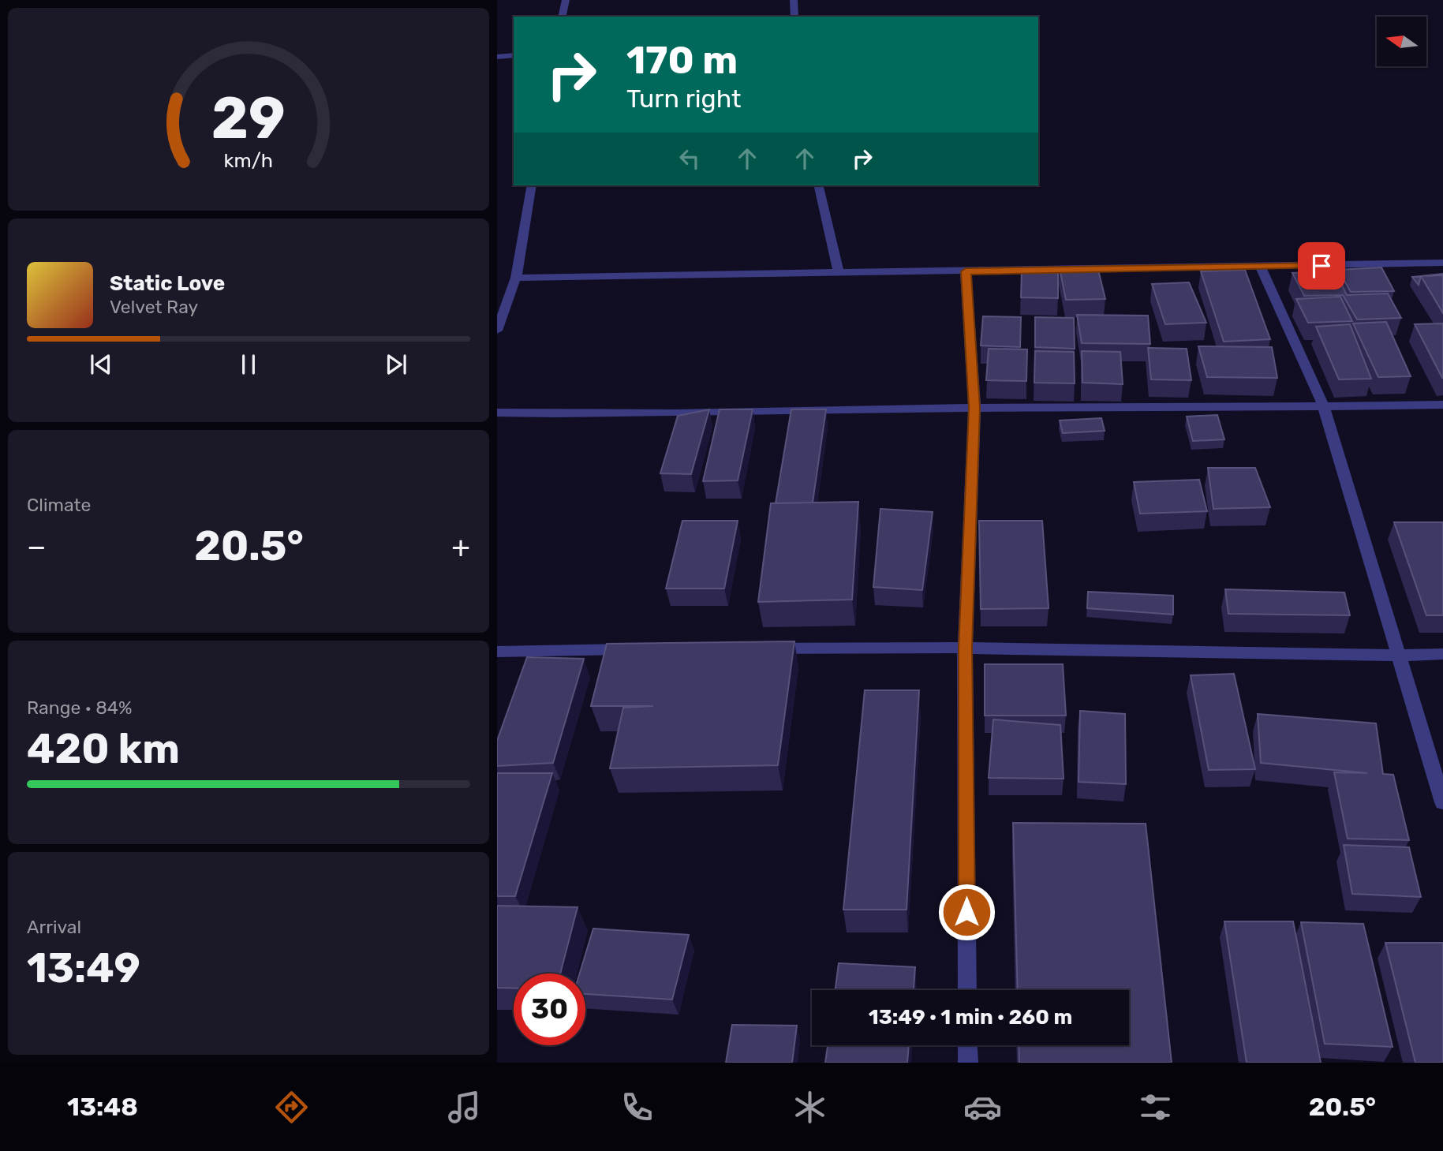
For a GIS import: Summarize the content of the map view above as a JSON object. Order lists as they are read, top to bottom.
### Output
{
  "north": "left",
  "page": {
    "turn": ["170 m", "Turn right"],
    "song": ["Static Love", "Velvet Ray"],
    "tile": [
      "Climate",
      ["Range · 84%", "420 km"],
      ["Arrival", "13:49"]
    ],
    "heat": ["−", "20.5°", "+"],
    "limit": "30",
    "trip": "13:49 · 1 min · 260 m",
    "tabs": ["13:48", "20.5°"],
    "gauge": ["29", "km/h"]
  }
}
